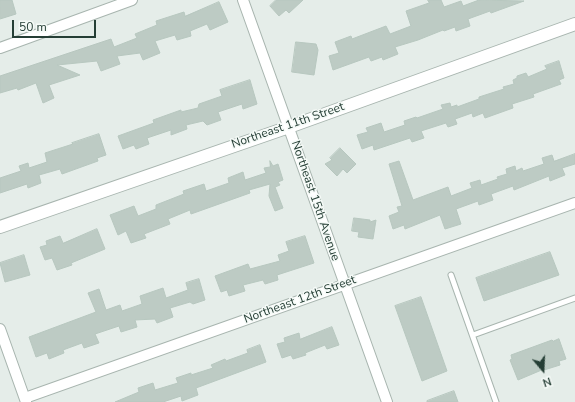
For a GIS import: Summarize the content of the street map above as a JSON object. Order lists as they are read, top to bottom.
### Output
{
  "streets": {
    "street": ["Northeast 11th Street", "Northeast 15th Avenue", "Northeast 12th Street"]
  },
  "crossings": [
    ["Northeast 11th Street", "Northeast 15th Avenue"],
    ["Northeast 15th Avenue", "Northeast 12th Street"]
  ],
  "scale_bar": "50 m",
  "north": "bottom"
}
